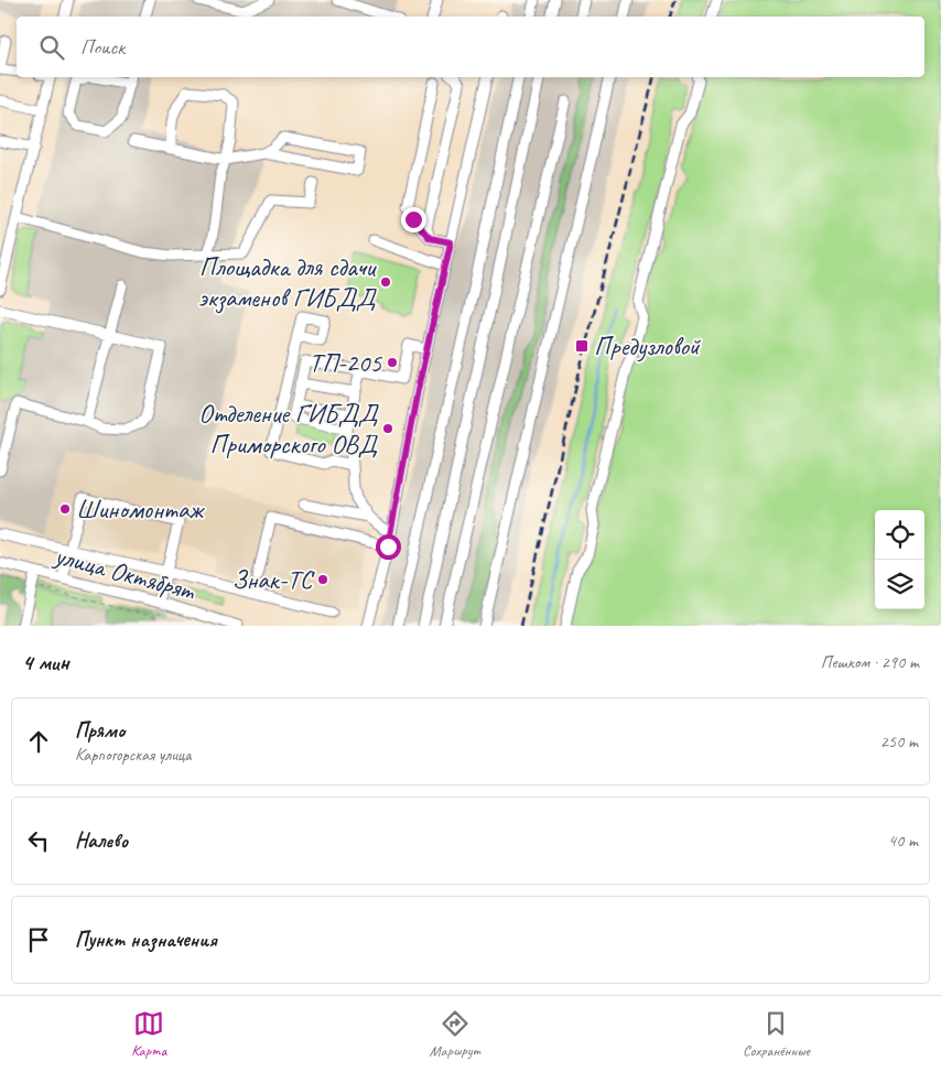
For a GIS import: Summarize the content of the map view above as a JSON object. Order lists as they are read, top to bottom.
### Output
{
  "streets": {
    "street": ["улица Октябрят"]
  },
  "places": {
    "other": [
      "Площадка для сдачи экзаменов ГИБДД",
      "ТП-205",
      "Отделение ГИБДД Приморского ОВД",
      "Шиномонтаж",
      "Знак-ТС"
    ],
    "transit": ["Предузловой"]
  },
  "page": {
    "search": "Поиск",
    "heading": ["4 мин", "Пешком · 290 m"],
    "list": [
      ["Прямо", "Карпогорская улица", "250 m"],
      ["Налево", "40 m"],
      "Пункт назначения"
    ],
    "nav": ["Карта", "Маршрут", "Сохранённые"]
  }
}
